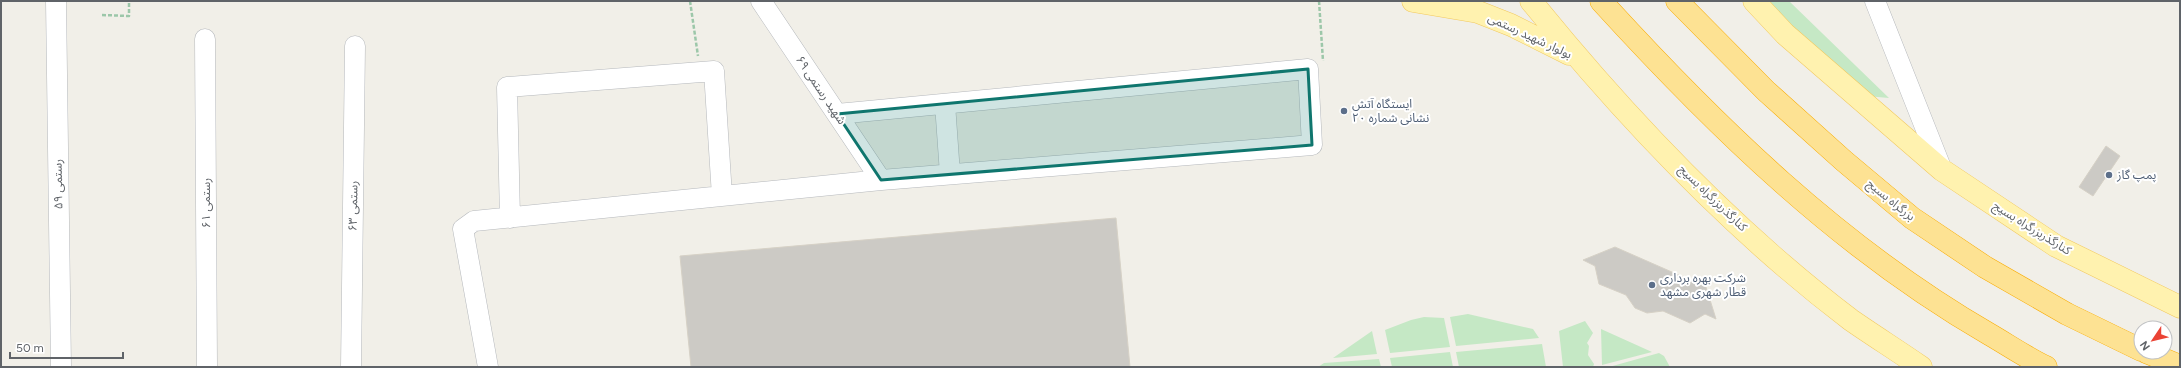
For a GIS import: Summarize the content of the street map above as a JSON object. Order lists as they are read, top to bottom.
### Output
{
  "streets": {
    "highway": ["بزرگراه بسیج"],
    "main road": ["بولوار شهید رستمی", "کنارگذربزرگراه بسیج"],
    "street": [
      "شهید رستمی ۶۹",
      "رستمی ۵۹",
      "رستمی ۶۱",
      "رستمی ۶۳"
    ]
  },
  "crossings": [
    ["بولوار شهید رستمی", "کنارگذربزرگراه بسیج"]
  ],
  "places": ["ایستگاه آتش نشانی شماره ۲۰", "پمپ گاز", "شرکت بهره برداری قطار شهری مشهد"],
  "scale_bar": "50 m",
  "north": "bottom left"
}
